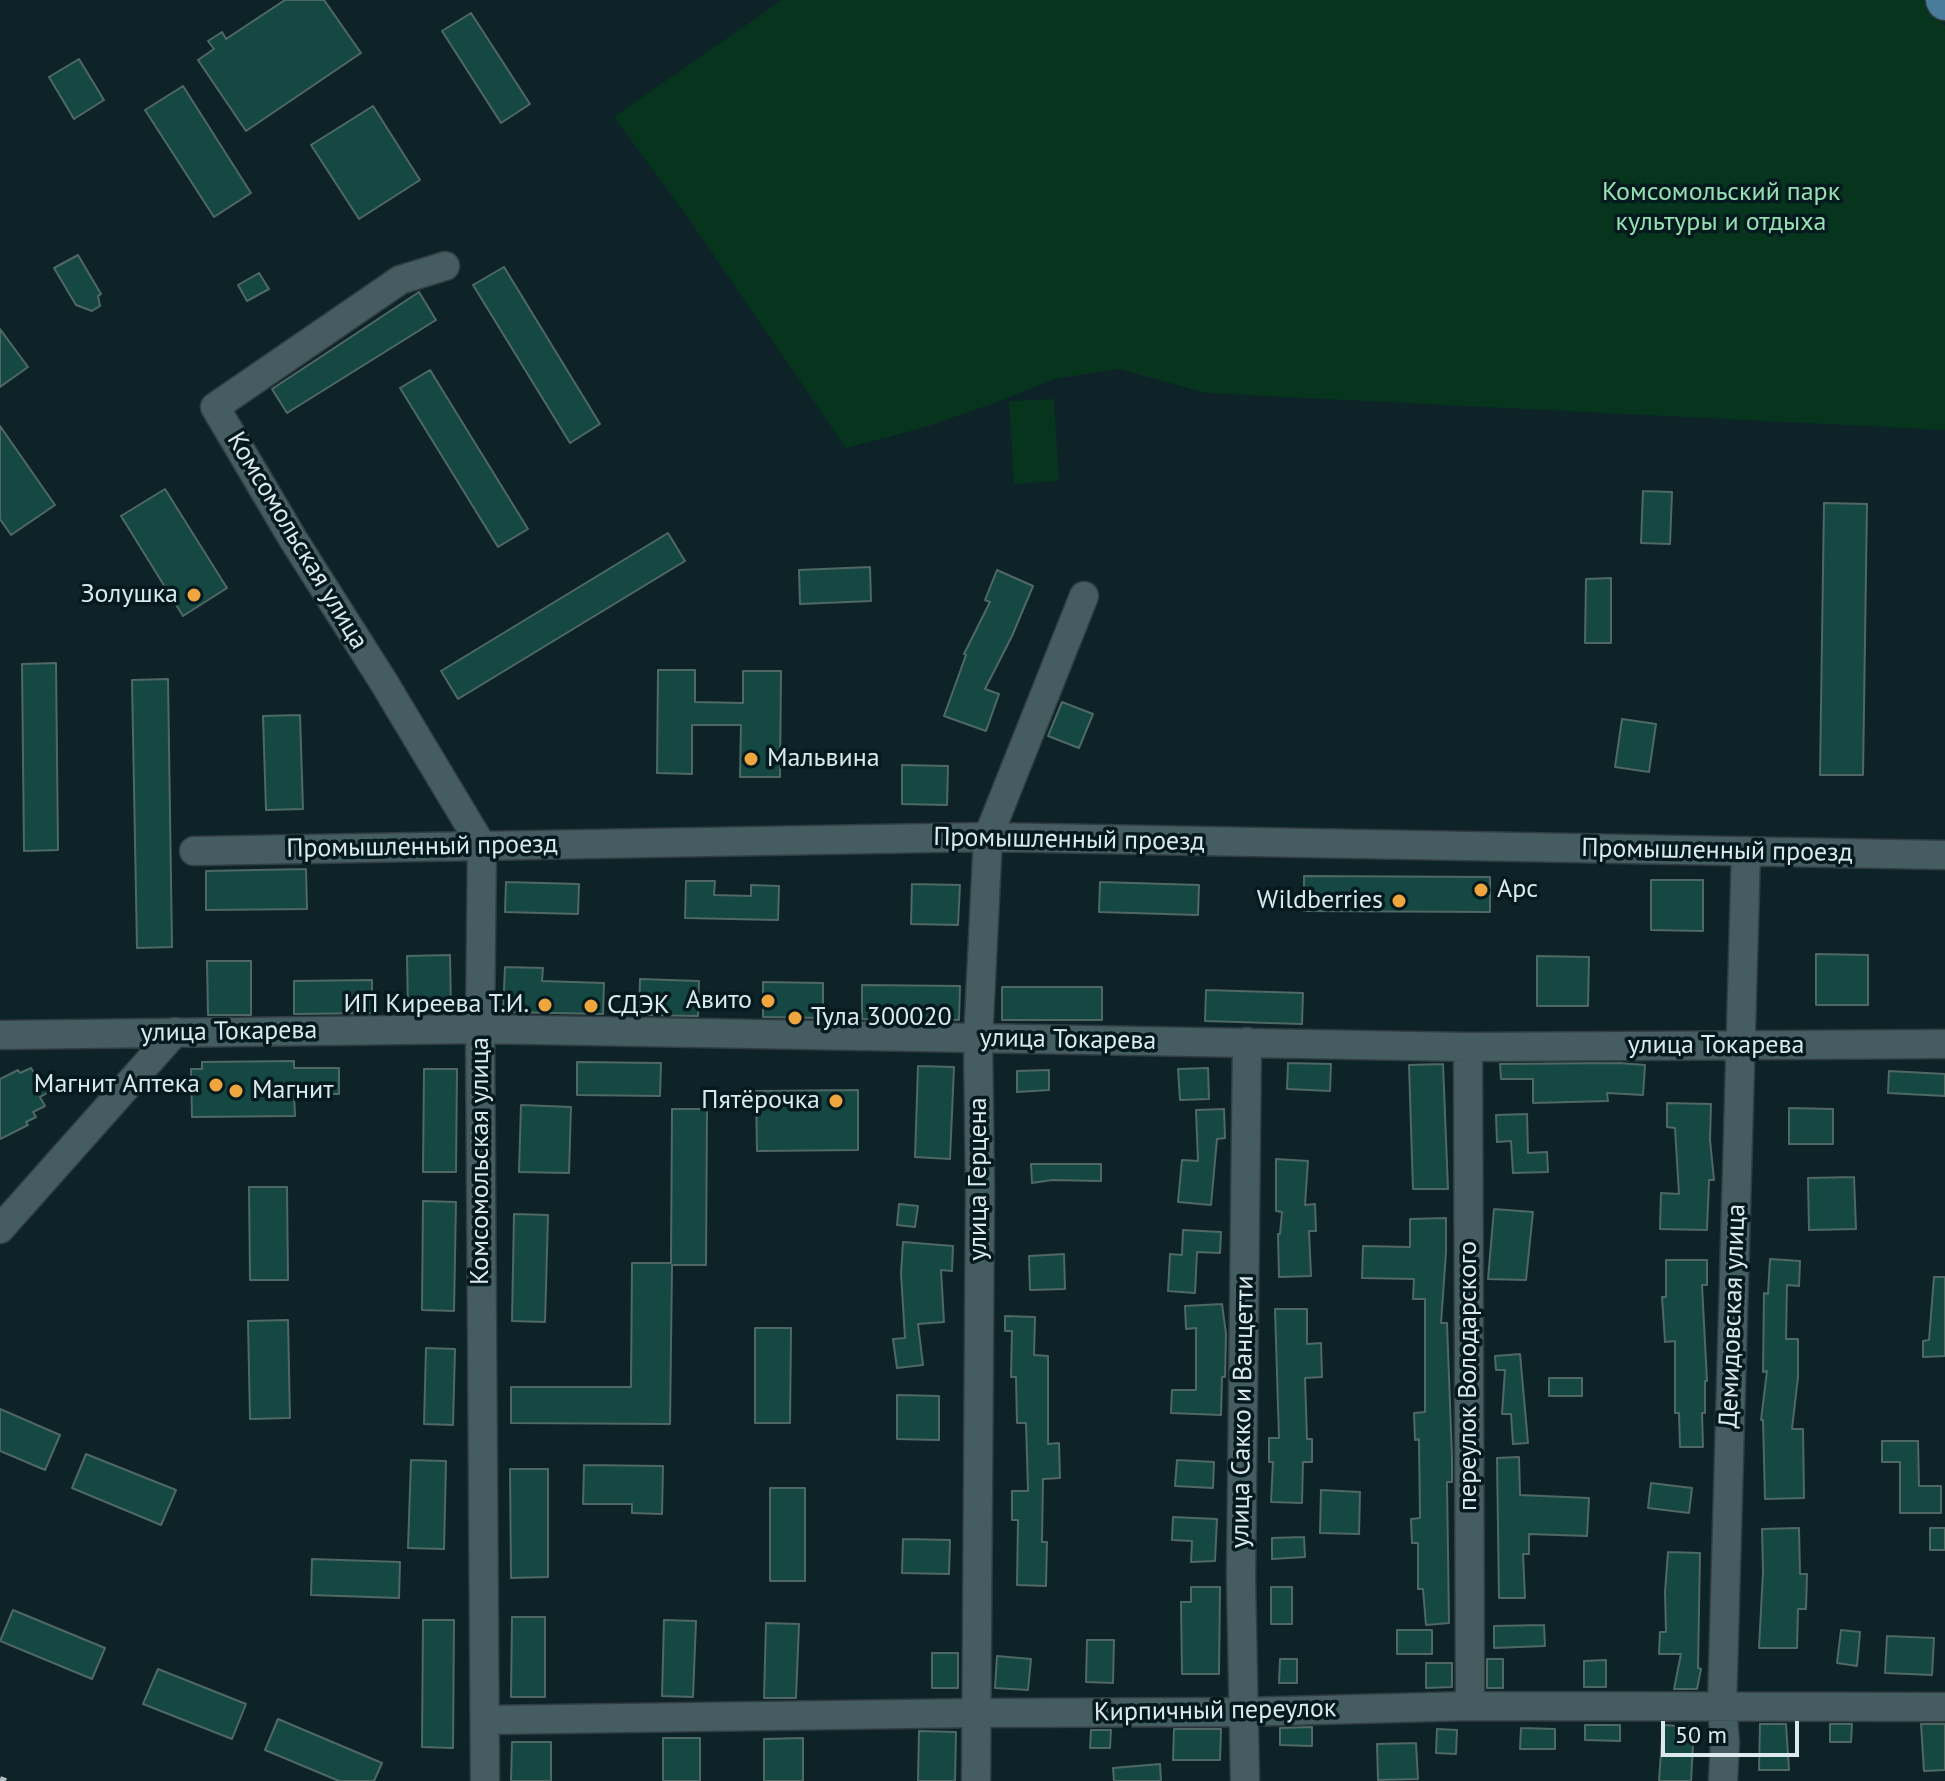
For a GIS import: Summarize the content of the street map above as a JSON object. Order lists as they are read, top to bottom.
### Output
{
  "streets": {
    "street": [
      "Комсомольская улица",
      "Промышленный проезд",
      "улица Токарева",
      "улица Герцена",
      "Демидовская улица",
      "переулок Володарского",
      "улица Сакко и Ванцетти",
      "Кирпичный переулок"
    ]
  },
  "crossings": [
    ["Комсомольская улица", "Промышленный проезд"],
    ["Комсомольская улица", "улица Токарева"],
    ["Комсомольская улица", "Кирпичный переулок"],
    ["Промышленный проезд", "улица Герцена"],
    ["Промышленный проезд", "Демидовская улица"],
    ["улица Токарева", "улица Герцена"],
    ["улица Токарева", "Демидовская улица"],
    ["улица Токарева", "переулок Володарского"],
    ["улица Токарева", "улица Сакко и Ванцетти"],
    ["улица Герцена", "Кирпичный переулок"],
    ["Демидовская улица", "Кирпичный переулок"],
    ["переулок Володарского", "Кирпичный переулок"],
    ["улица Сакко и Ванцетти", "Кирпичный переулок"]
  ],
  "parks": ["Комсомольский парк культуры и отдыха"],
  "places": [
    "Золушка",
    "Мальвина",
    "Арс",
    "Wildberries",
    "Авито",
    "ИП Киреева Т.И.",
    "СДЭК",
    "Тула 300020",
    "Магнит Аптека",
    "Магнит",
    "Пятёрочка"
  ],
  "scale_bar": "50 m"
}
